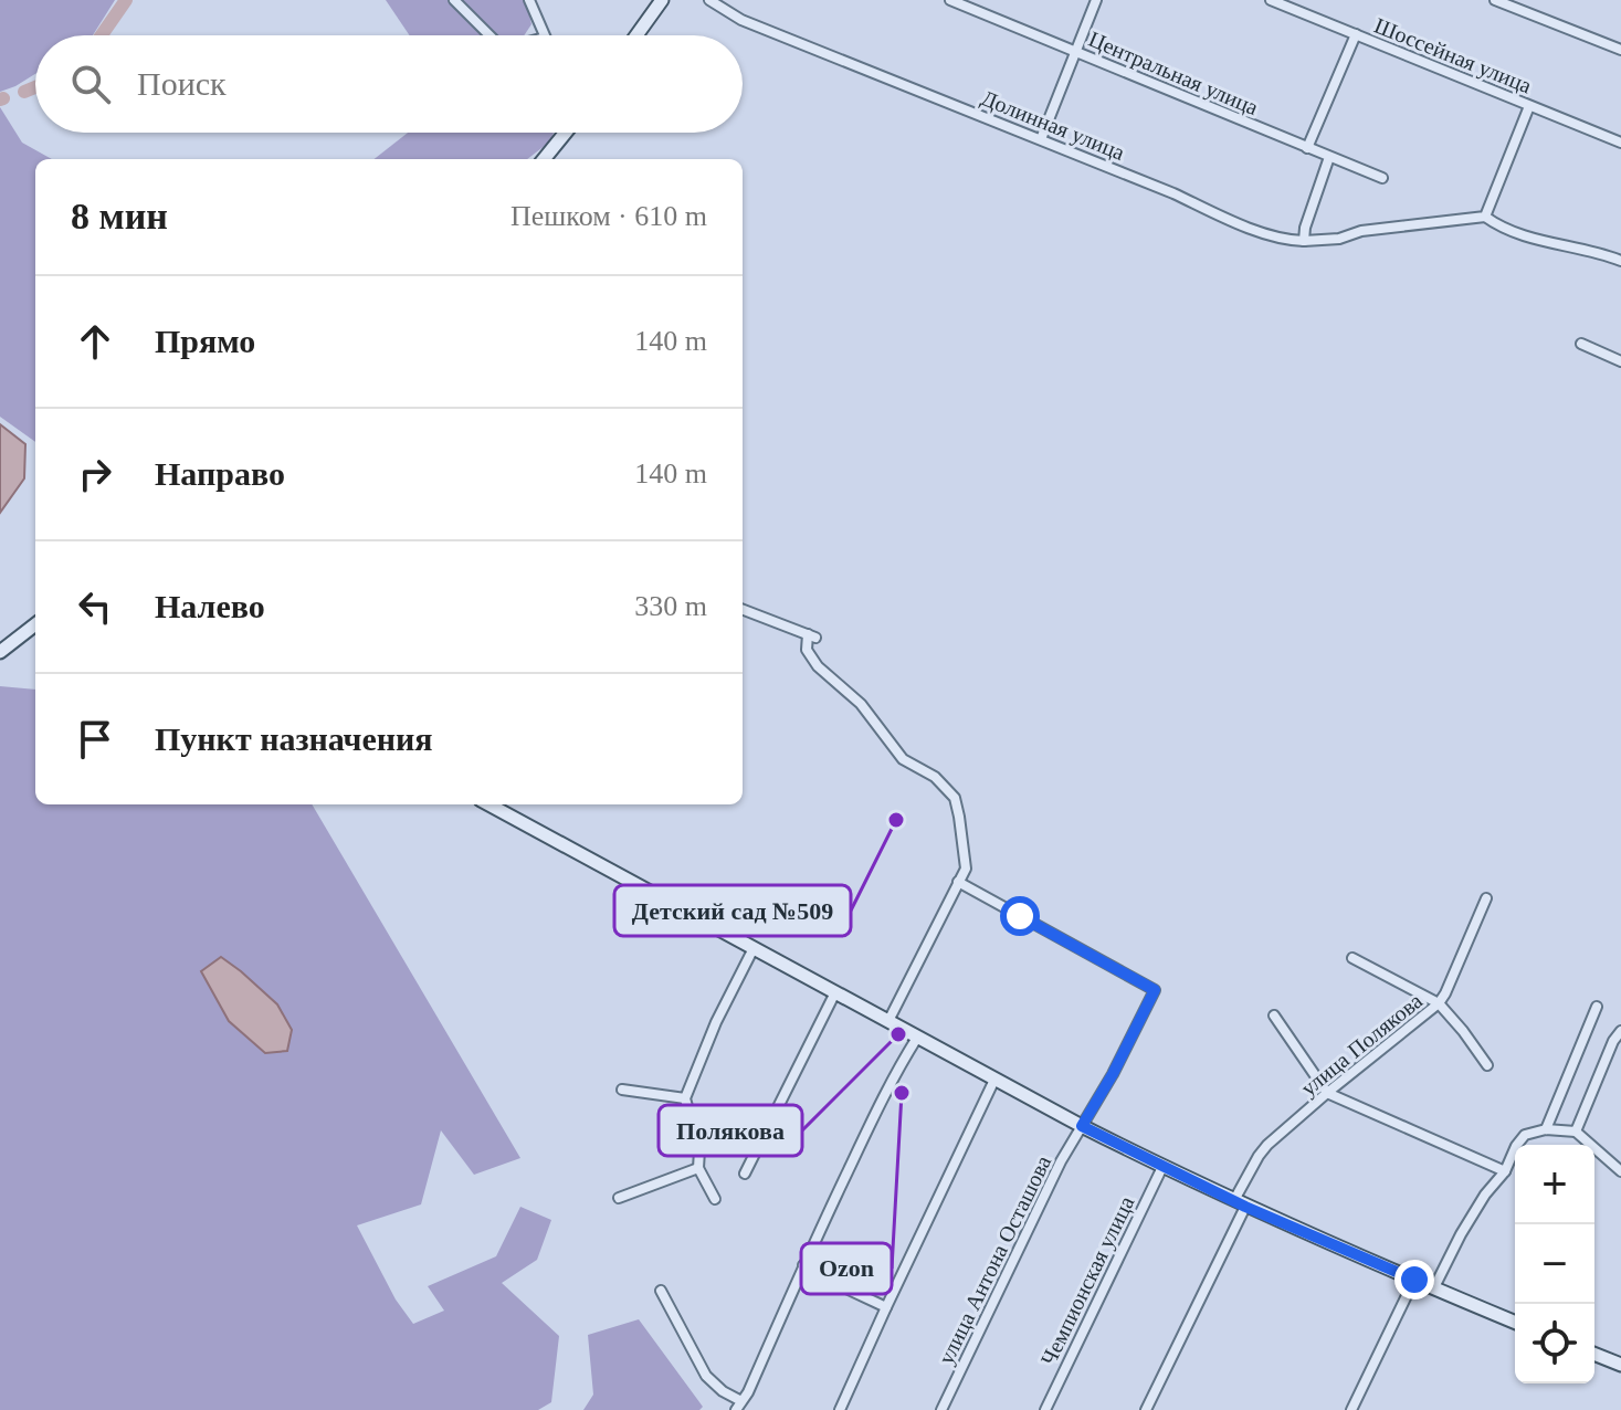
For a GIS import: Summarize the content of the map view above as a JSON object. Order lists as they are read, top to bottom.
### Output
{
  "streets": {
    "street": [
      "Шоссейная улица",
      "Центральная улица",
      "Долинная улица",
      "улица Полякова",
      "улица Антона Осташова",
      "Чемпионская улица"
    ]
  },
  "places": ["Детский сад №509", "Полякова", "Ozon"],
  "page": {
    "search": "Поиск",
    "heading": ["8 мин", "Пешком · 610 m"],
    "list": [
      ["Прямо", "140 m"],
      ["Направо", "140 m"],
      ["Налево", "330 m"],
      "Пункт назначения"
    ],
    "map_buttons": ["+", "−"]
  }
}
